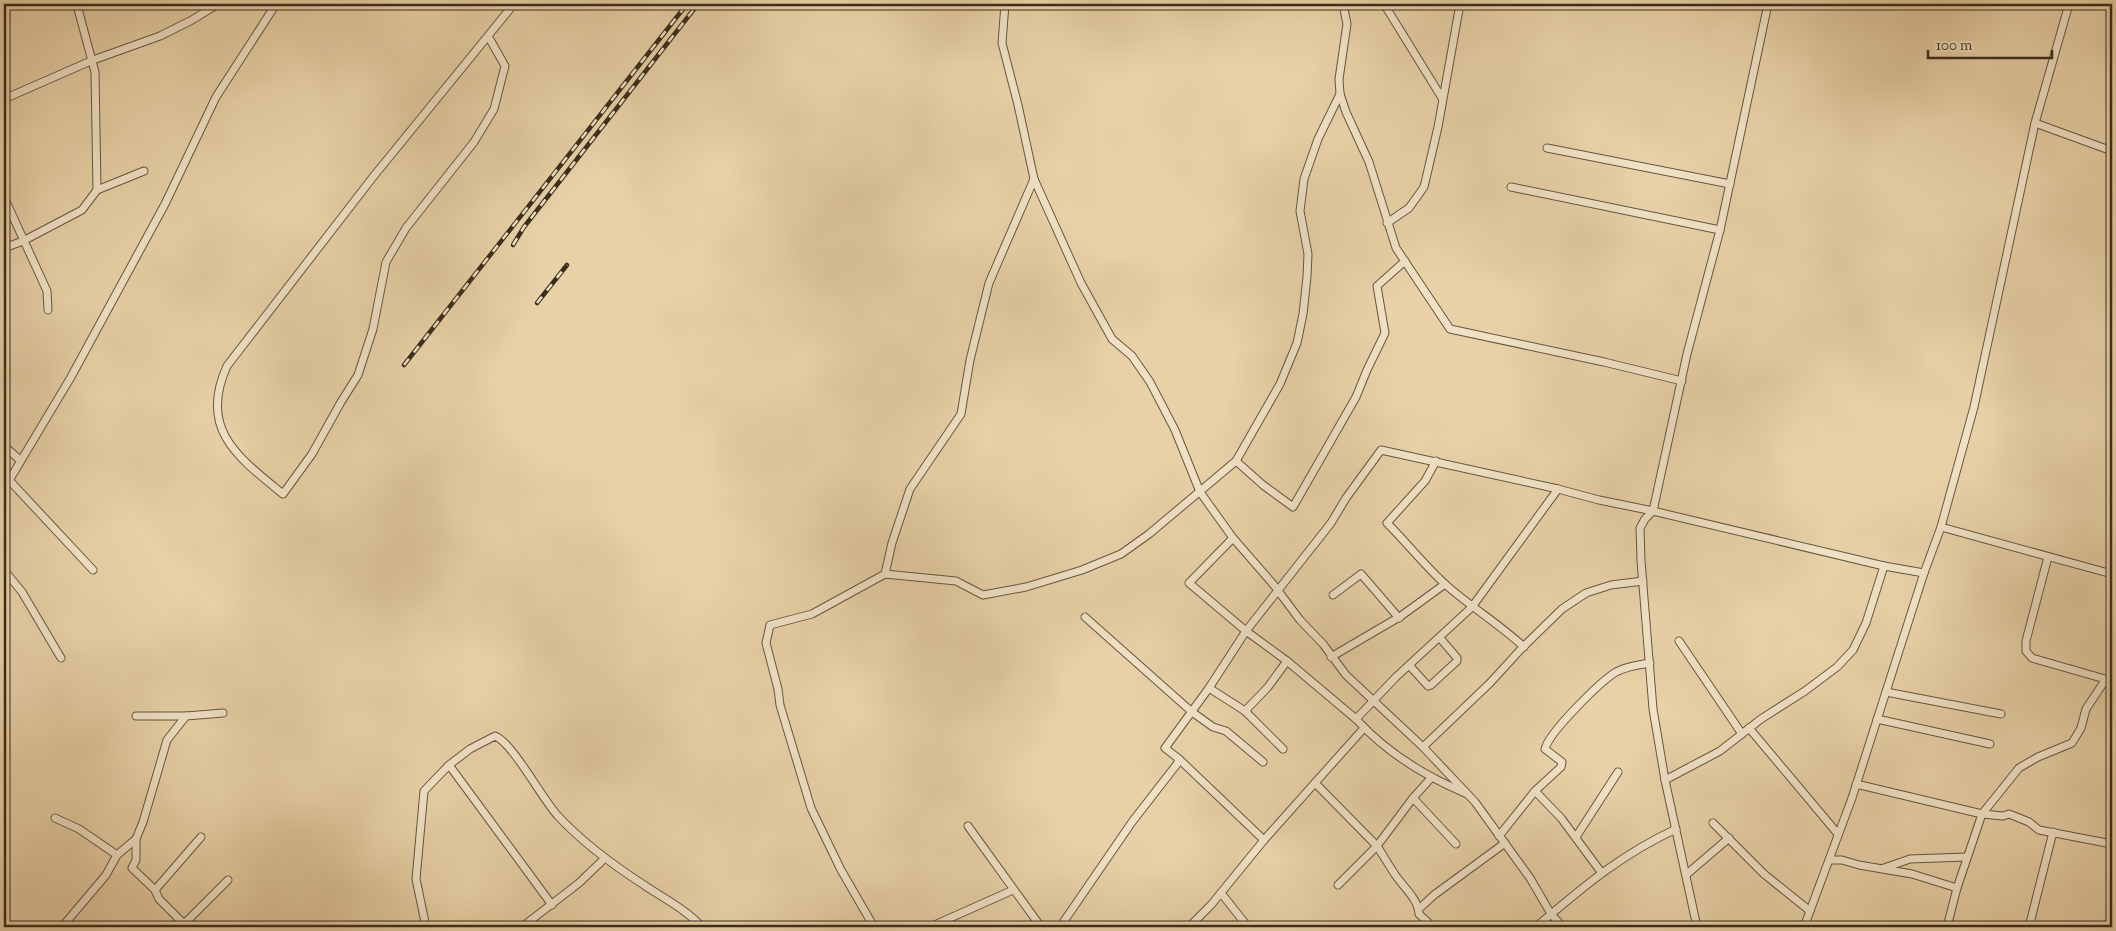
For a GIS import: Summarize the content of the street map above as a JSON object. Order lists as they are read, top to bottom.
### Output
{
  "scale_bar": "100 m"
}
